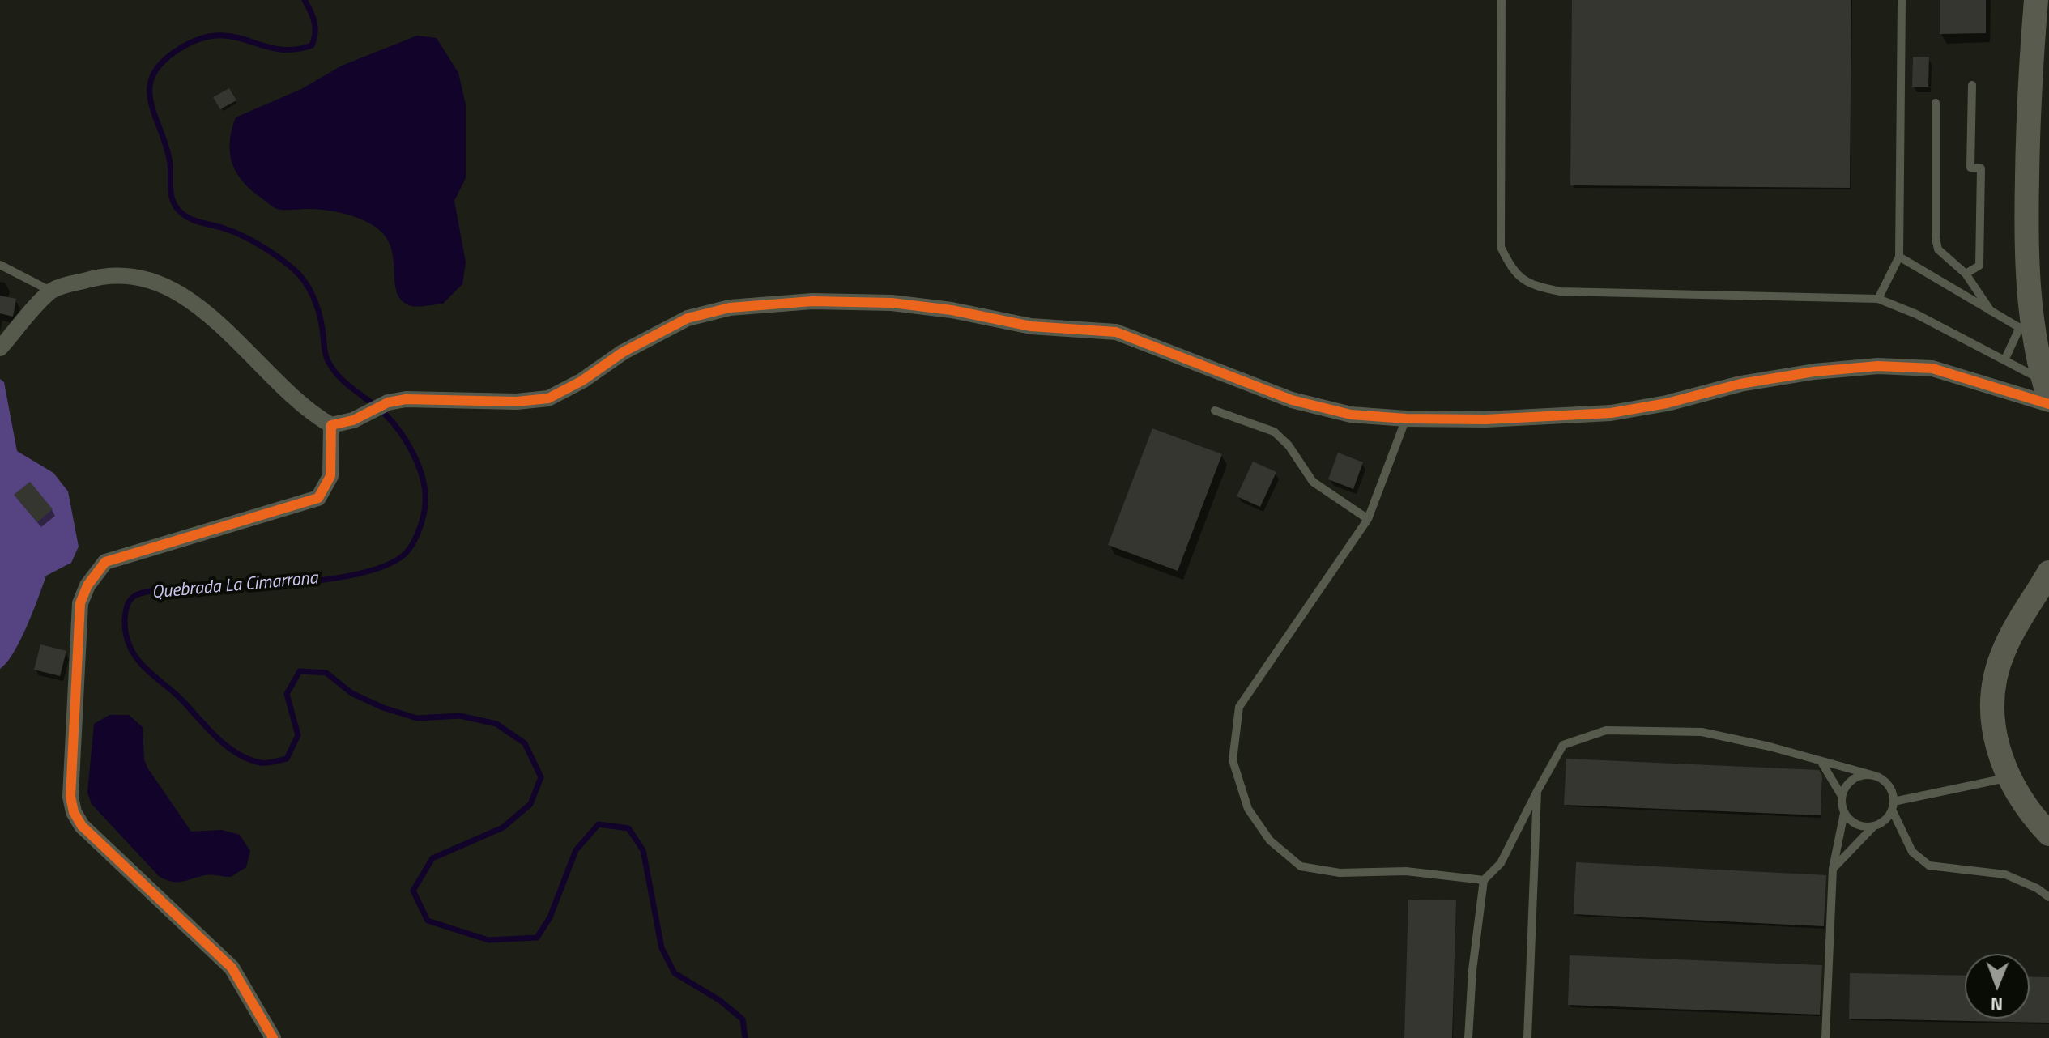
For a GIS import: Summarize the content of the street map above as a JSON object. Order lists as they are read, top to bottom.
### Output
{
  "water": ["Quebrada La Cimarrona"],
  "north": "bottom"
}
